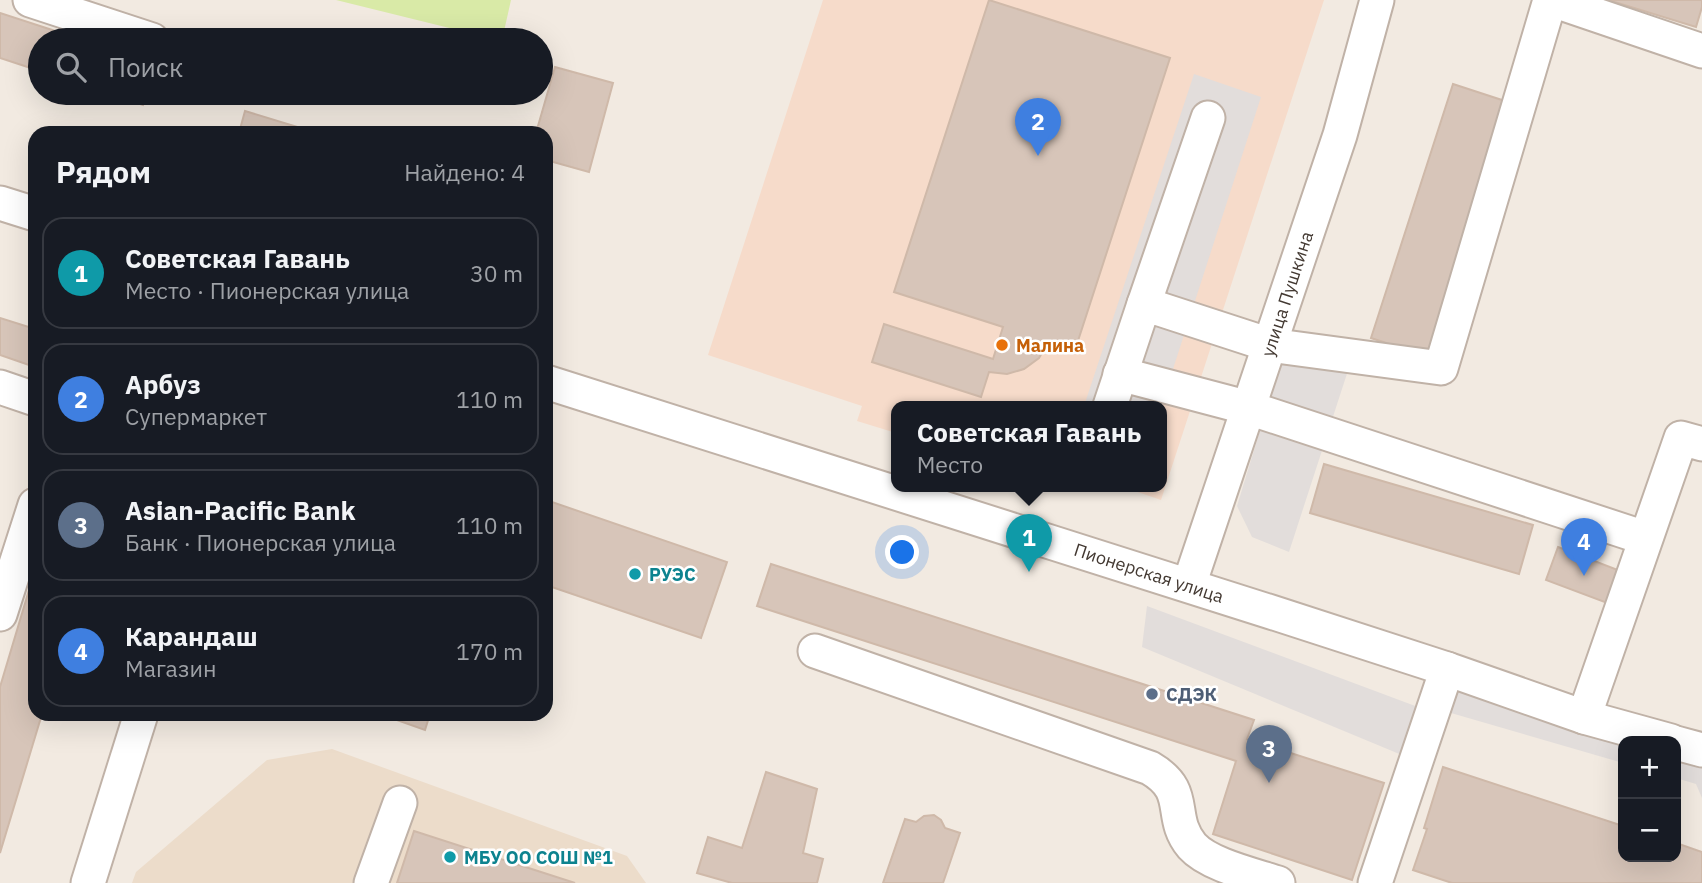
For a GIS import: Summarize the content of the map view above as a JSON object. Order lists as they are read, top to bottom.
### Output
{
  "streets": {
    "street": ["улица Пушкина", "Пионерская улица"]
  },
  "crossings": [
    ["улица Пушкина", "Пионерская улица"]
  ],
  "places": [
    "Малина",
    "РУЭС",
    "СДЭК",
    "МБУ ОО СОШ №1"
  ],
  "page": {
    "search": "Поиск",
    "pins": [
      "2",
      "1",
      "4",
      "3"
    ],
    "heading": ["Рядом", "Найдено: 4"],
    "list": [
      {
        "mark": "1",
        "name": "Советская Гавань",
        "note": "Место · Пионерская улица",
        "value": "30 m"
      },
      {
        "mark": "2",
        "name": "Арбуз",
        "note": "Супермаркет",
        "value": "110 m"
      },
      {
        "mark": "3",
        "name": "Asian-Pacific Bank",
        "note": "Банк · Пионерская улица",
        "value": "110 m"
      },
      {
        "mark": "4",
        "name": "Карандаш",
        "note": "Магазин",
        "value": "170 m"
      }
    ],
    "popup": ["Советская Гавань", "Место"],
    "map_buttons": ["+", "−"]
  }
}
